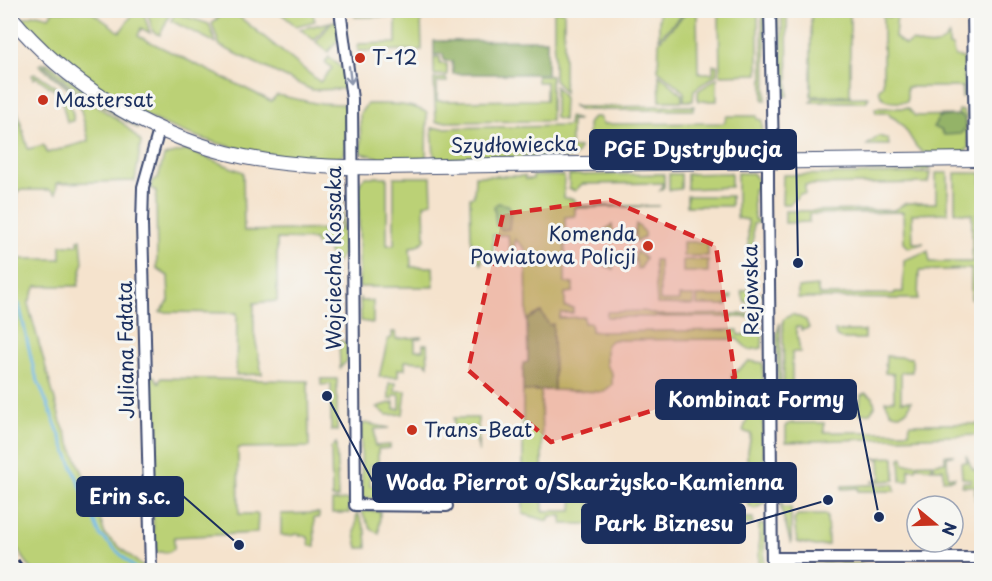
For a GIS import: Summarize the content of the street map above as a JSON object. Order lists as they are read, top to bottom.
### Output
{
  "streets": {
    "street": [
      "Szydłowiecka",
      "Wojciecha Kossaka",
      "Rejowska",
      "Juliana Fałata"
    ]
  },
  "crossings": [
    ["Szydłowiecka", "Wojciecha Kossaka"],
    ["Szydłowiecka", "Rejowska"],
    ["Szydłowiecka", "Juliana Fałata"]
  ],
  "places": [
    "T-12",
    "Mastersat",
    "Komenda Powiatowa Policji",
    "PGE Dystrybucja",
    "Woda Pierrot o/Skarżysko-Kamienna",
    "Trans-Beat",
    "Park Biznesu",
    "Kombinat Formy",
    "Erin s.c."
  ],
  "north": "right"
}
